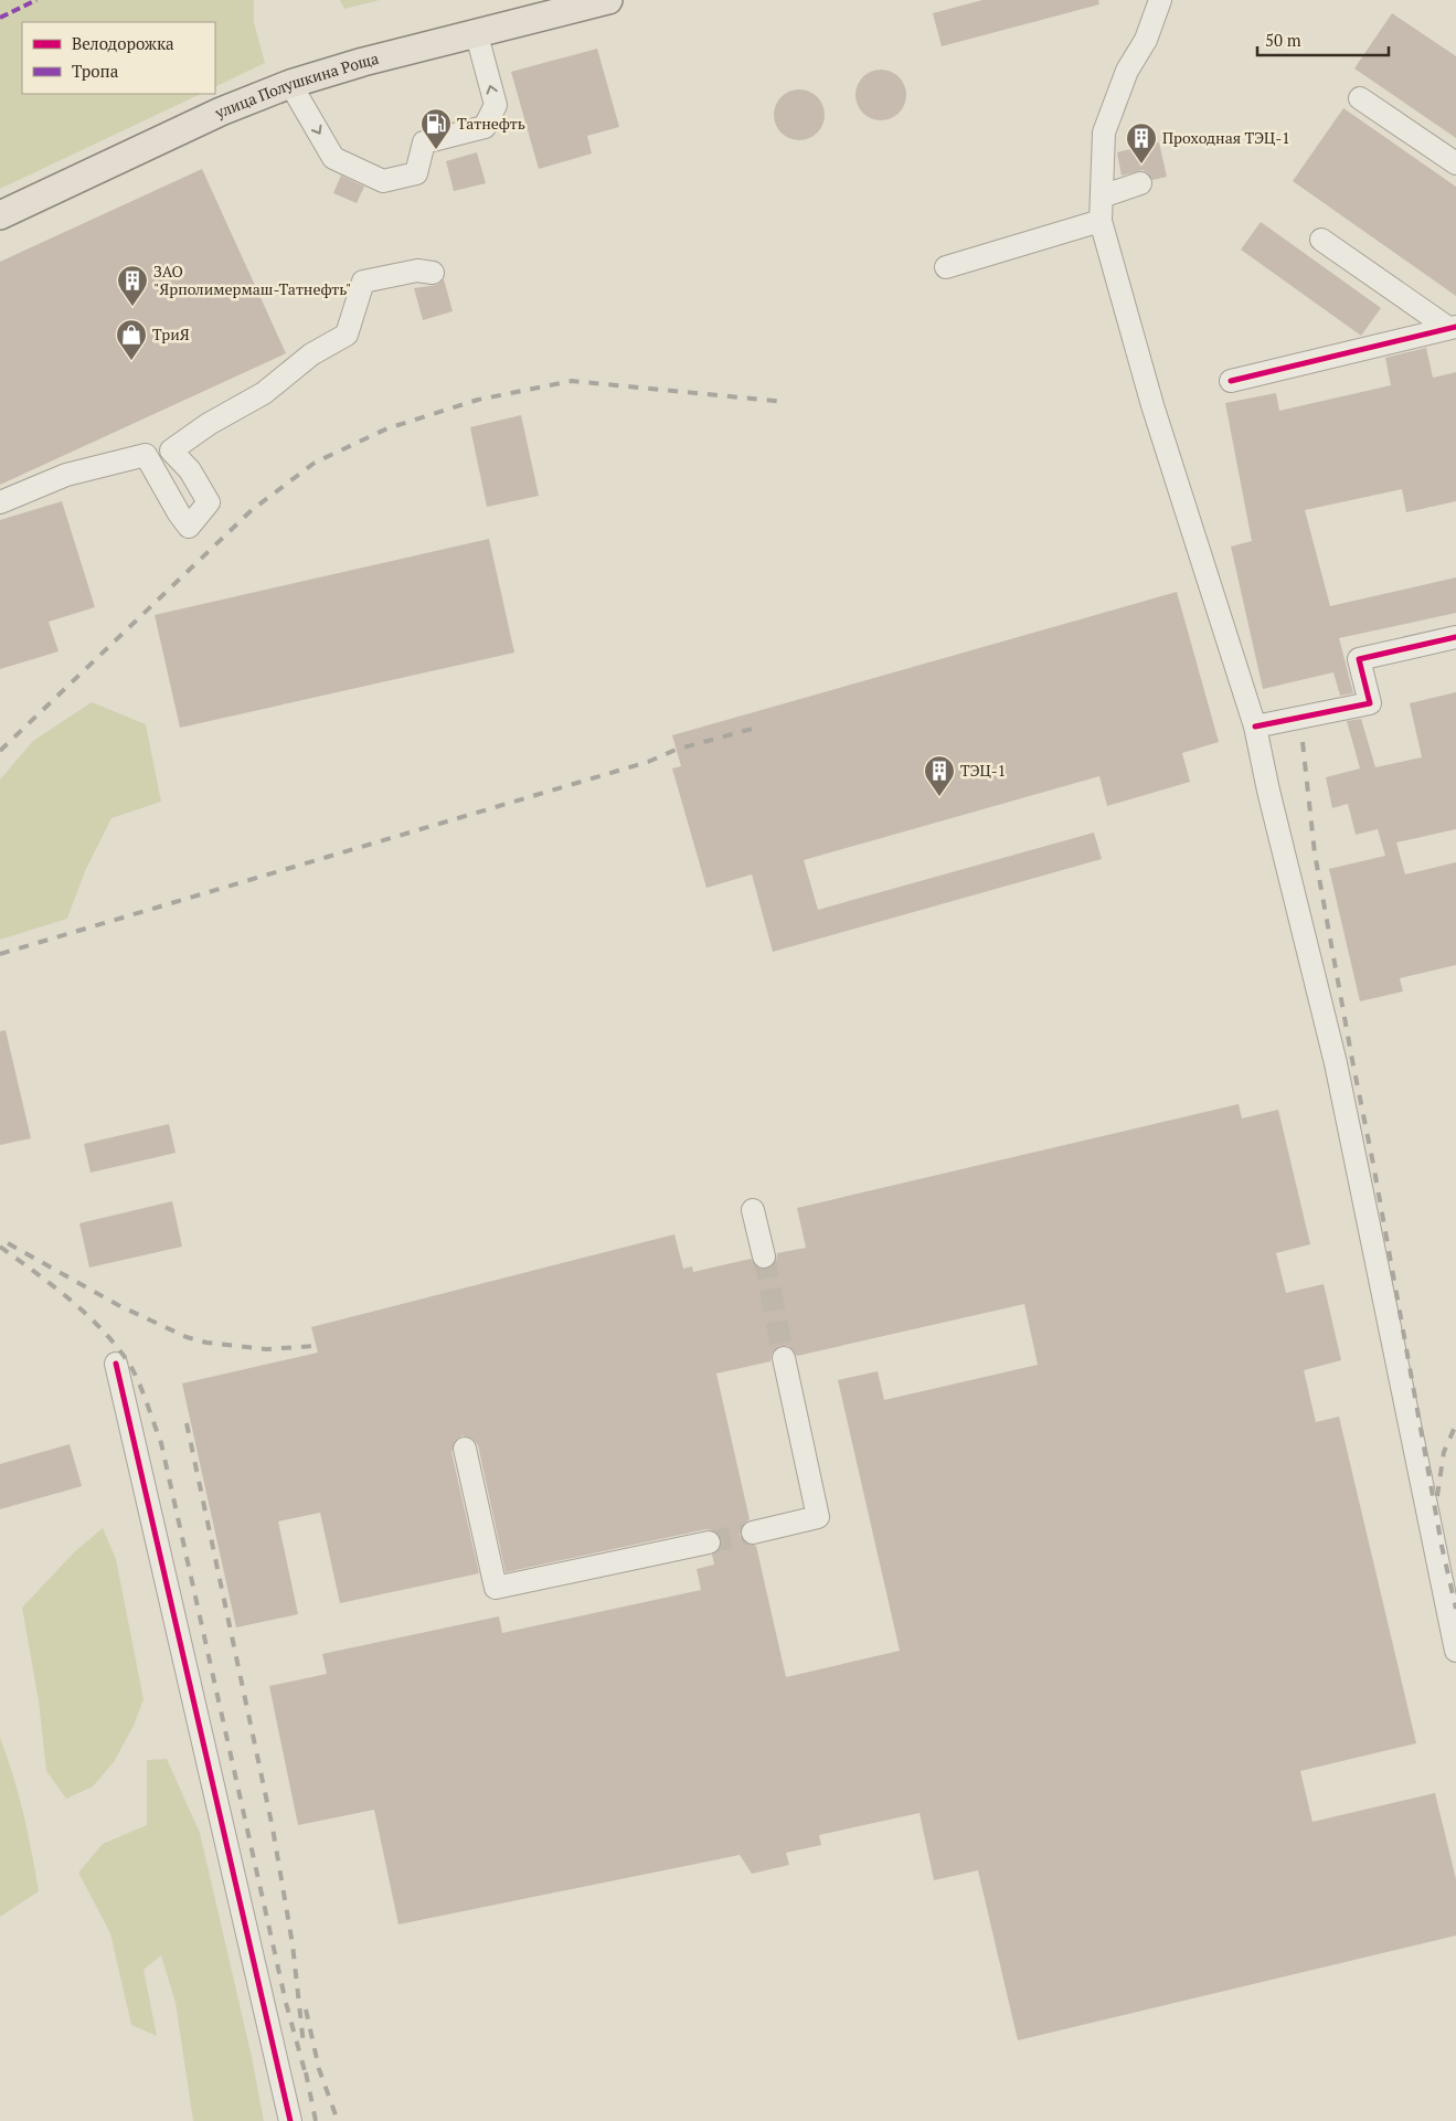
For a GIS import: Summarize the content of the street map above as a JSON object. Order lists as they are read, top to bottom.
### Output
{
  "streets": {
    "main road": ["улица Полушкина Роща"]
  },
  "places": {
    "fuel station": ["Татнефть"],
    "building": ["Проходная ТЭЦ-1", "ЗАО \"Ярполимермаш-Татнефть\"", "ТЭЦ-1"],
    "shop": ["ТриЯ"]
  },
  "legend": ["Велодорожка", "Тропа"],
  "scale_bar": "50 m"
}
